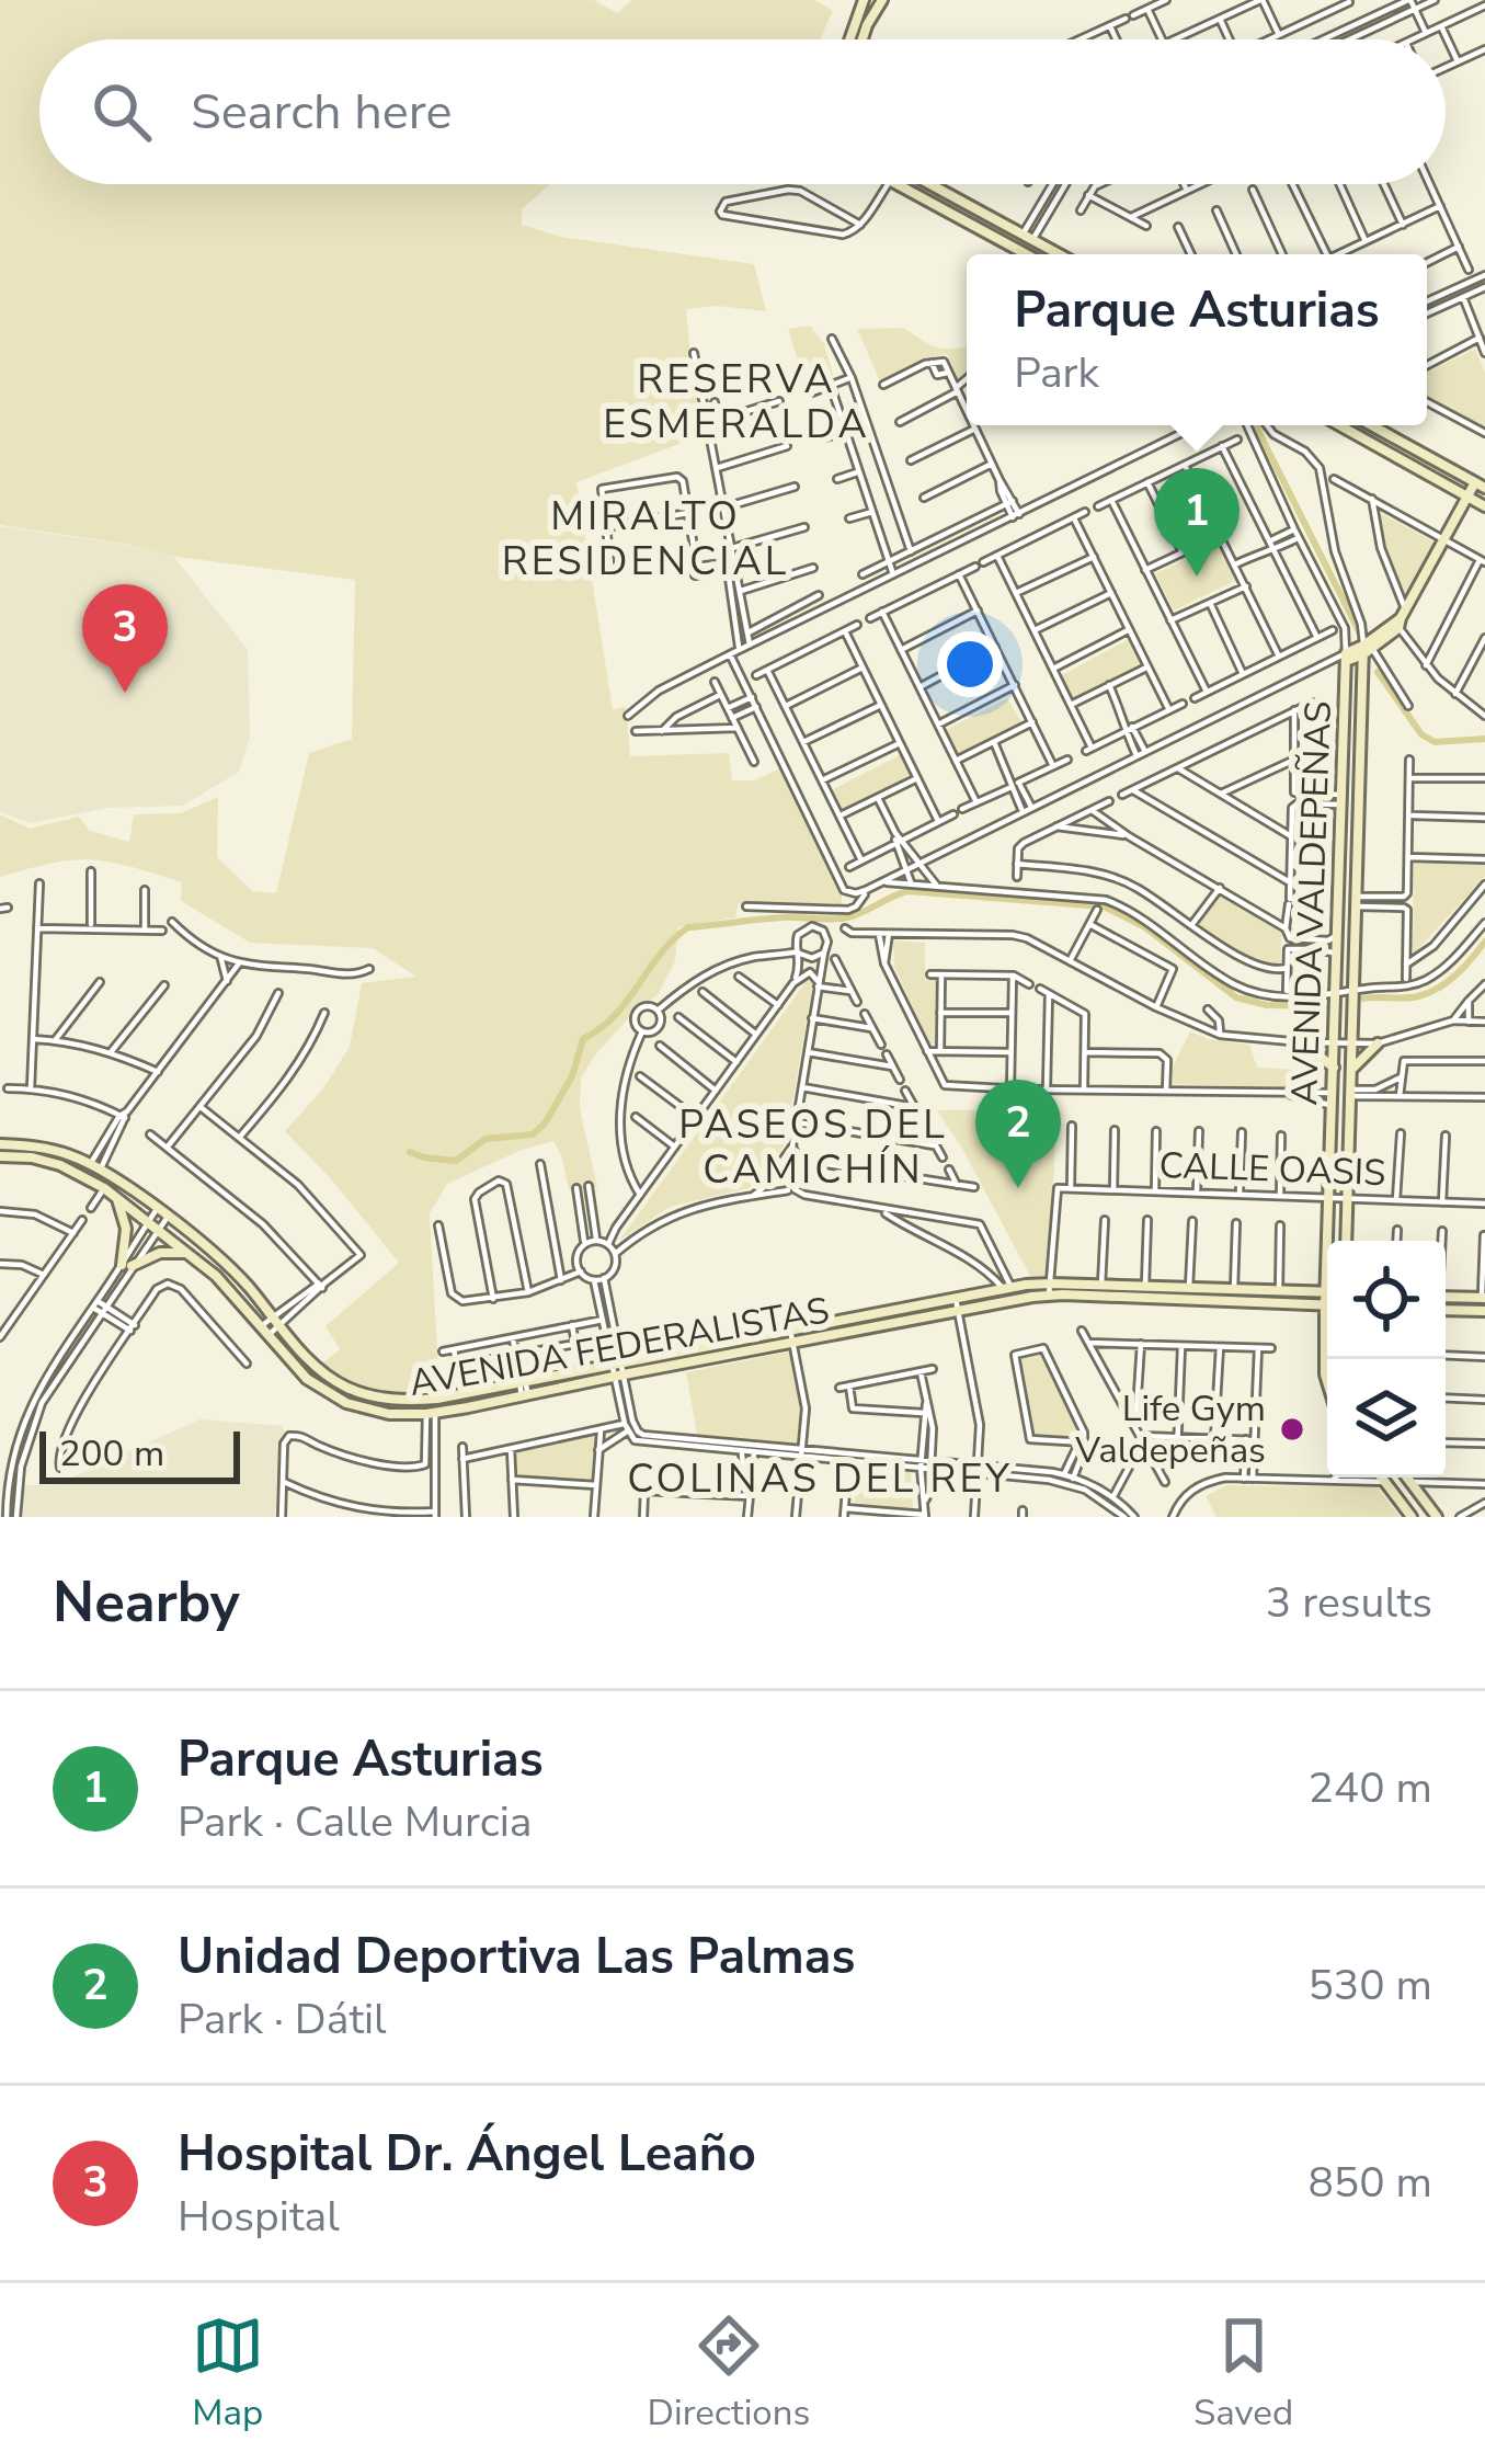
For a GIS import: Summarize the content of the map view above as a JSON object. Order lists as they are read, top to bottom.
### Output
{
  "streets": {
    "street": ["AVENIDA VALDEPEÑAS", "CALLE OASIS", "AVENIDA FEDERALISTAS"]
  },
  "crossings": [
    ["AVENIDA VALDEPEÑAS", "CALLE OASIS"],
    ["CALLE OASIS", "AVENIDA FEDERALISTAS"]
  ],
  "districts": [
    "RESERVA ESMERALDA",
    "MIRALTO RESIDENCIAL",
    "PASEOS DEL CAMICHÍN",
    "COLINAS DEL REY"
  ],
  "places": ["Life Gym Valdepeñas"],
  "scale_bar": "200 m",
  "page": {
    "search": "Search here",
    "popup": ["Parque Asturias", "Park"],
    "pins": ["1", "3", "2"],
    "scale": "200 m",
    "heading": ["Nearby", "3 results"],
    "list": [
      {
        "mark": "1",
        "name": "Parque Asturias",
        "note": "Park · Calle Murcia",
        "value": "240 m"
      },
      {
        "mark": "2",
        "name": "Unidad Deportiva Las Palmas",
        "note": "Park · Dátil",
        "value": "530 m"
      },
      {
        "mark": "3",
        "name": "Hospital Dr. Ángel Leaño",
        "note": "Hospital",
        "value": "850 m"
      }
    ],
    "nav": ["Map", "Directions", "Saved"]
  }
}
